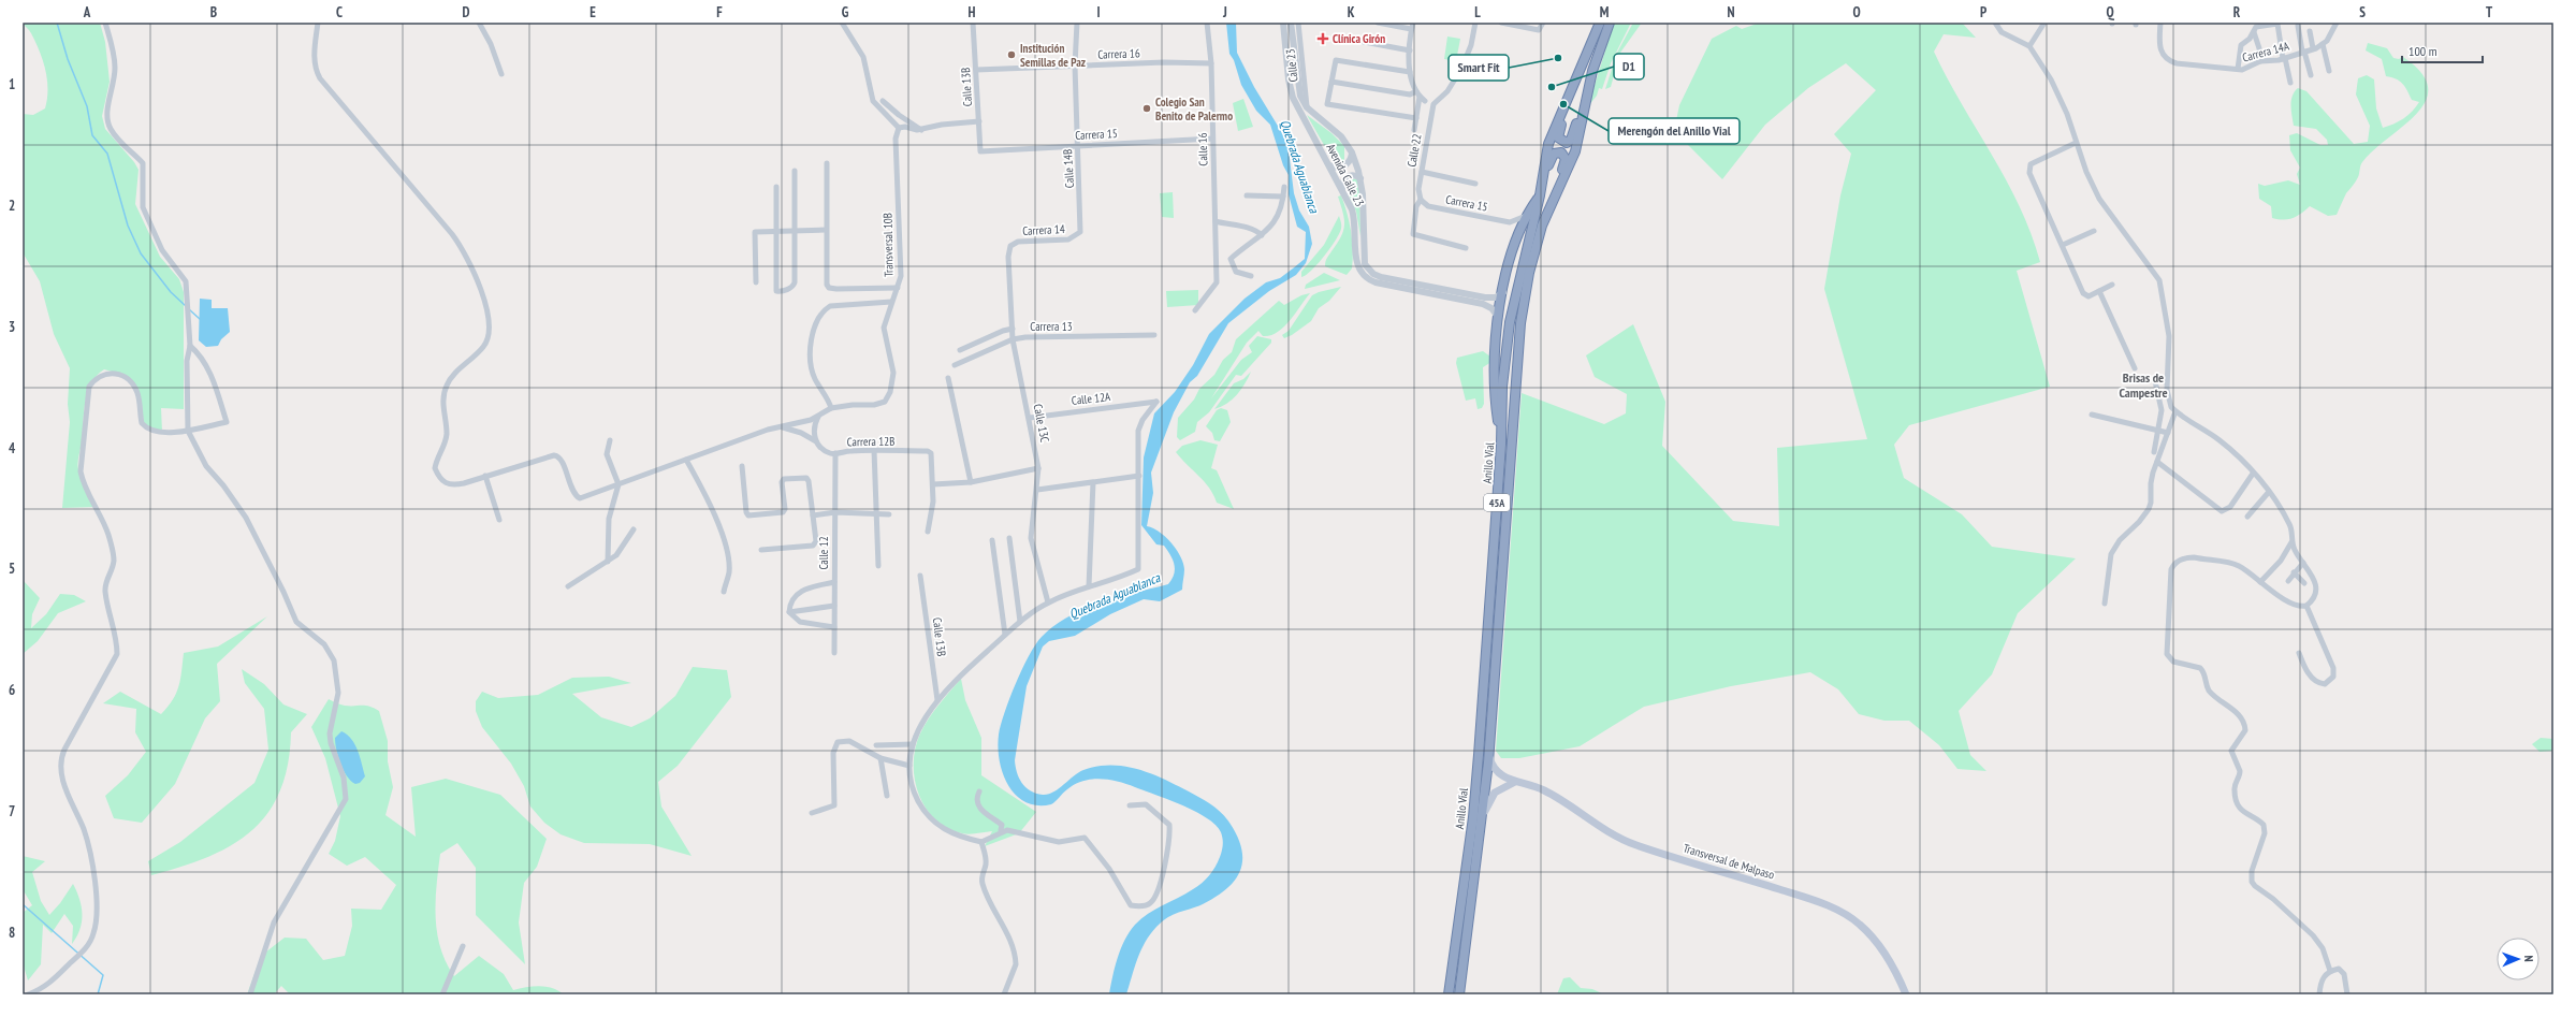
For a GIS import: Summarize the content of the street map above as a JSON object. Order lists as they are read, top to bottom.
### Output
{
  "streets": {
    "highway": ["Anillo Víal", "45A"],
    "main road": ["Transversal de Malpaso"],
    "street": [
      "Carrera 14A",
      "Carrera 16",
      "Calle 23",
      "Calle 13B",
      "Carrera 15",
      "Calle 16",
      "Calle 22",
      "Calle 14B",
      "Avenida Calle 23",
      "Carrera 14",
      "Transversal 10B",
      "Carrera 13",
      "Calle 12A",
      "Calle 13C",
      "Carrera 12B",
      "Calle 12"
    ]
  },
  "crossings": [
    ["Carrera 16", "Calle 13B"],
    ["Carrera 16", "Calle 16"],
    ["Carrera 16", "Calle 14B"],
    ["Calle 23", "Avenida Calle 23"],
    ["Calle 13B", "Carrera 15"],
    ["Carrera 15", "Calle 16"],
    ["Carrera 15", "Calle 22"],
    ["Carrera 15", "Calle 14B"],
    ["Calle 14B", "Carrera 14"],
    ["Carrera 14", "Calle 13C"],
    ["Carrera 13", "Calle 13C"],
    ["Calle 12A", "Calle 13C"],
    ["Carrera 12B", "Calle 12"],
    ["Anillo Víal", "Transversal de Malpaso"]
  ],
  "districts": ["Brisas de Campestre"],
  "water": ["Quebrada Aguablanca"],
  "places": {
    "health": ["Clínica Girón"],
    "other": [
      "Institución Semillas de Paz",
      "Smart Fit",
      "D1",
      "Merengón del Anillo Vial",
      "Colegio San Benito de Palermo"
    ]
  },
  "scale_bar": "100 m",
  "north": "right",
  "grid": {
    "columns": [
      "A",
      "B",
      "C",
      "D",
      "E",
      "F",
      "G",
      "H",
      "I",
      "J",
      "K",
      "L",
      "M",
      "N",
      "O",
      "P",
      "Q",
      "R",
      "S",
      "T"
    ],
    "rows": [
      "1",
      "2",
      "3",
      "4",
      "5",
      "6",
      "7",
      "8"
    ]
  }
}
